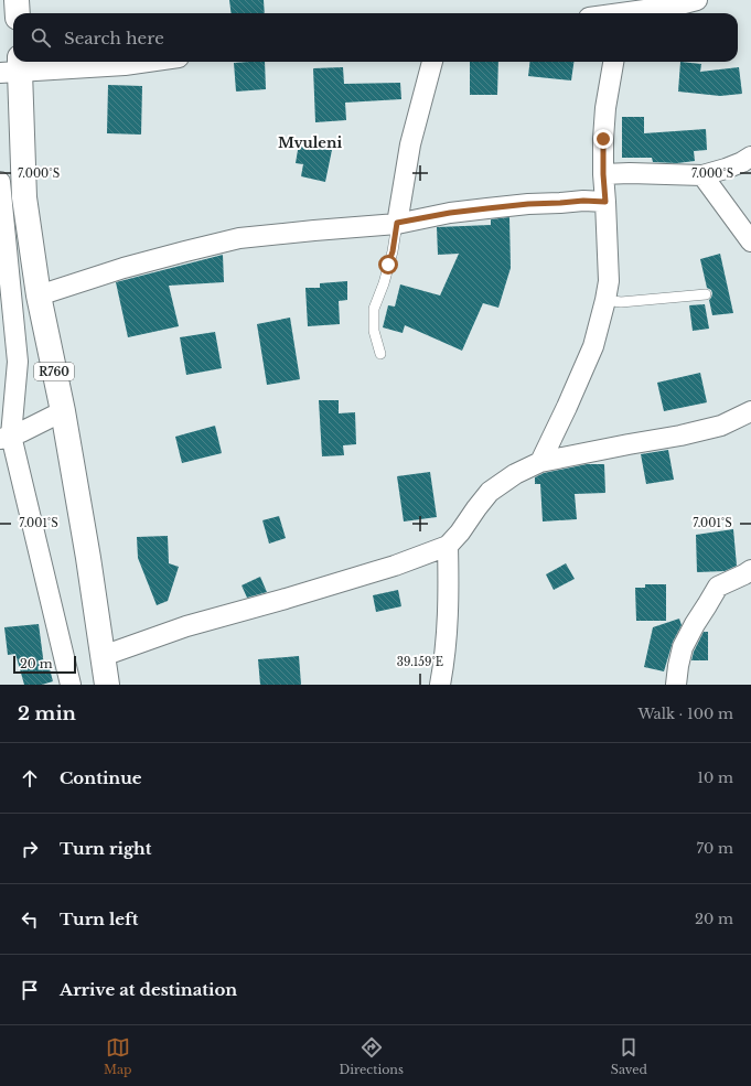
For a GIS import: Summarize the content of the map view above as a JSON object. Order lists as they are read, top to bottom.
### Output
{
  "streets": {
    "main road": ["R760"]
  },
  "districts": ["Mvuleni"],
  "scale_bar": "20 m",
  "page": {
    "search": "Search here",
    "scale": "20 m",
    "heading": ["2 min", "Walk · 100 m"],
    "list": [
      ["Continue", "10 m"],
      ["Turn right", "70 m"],
      ["Turn left", "20 m"],
      "Arrive at destination"
    ],
    "nav": ["Map", "Directions", "Saved"]
  },
  "coordinates": ["7.000°S", "7.001°S", "39.159°E"]
}
